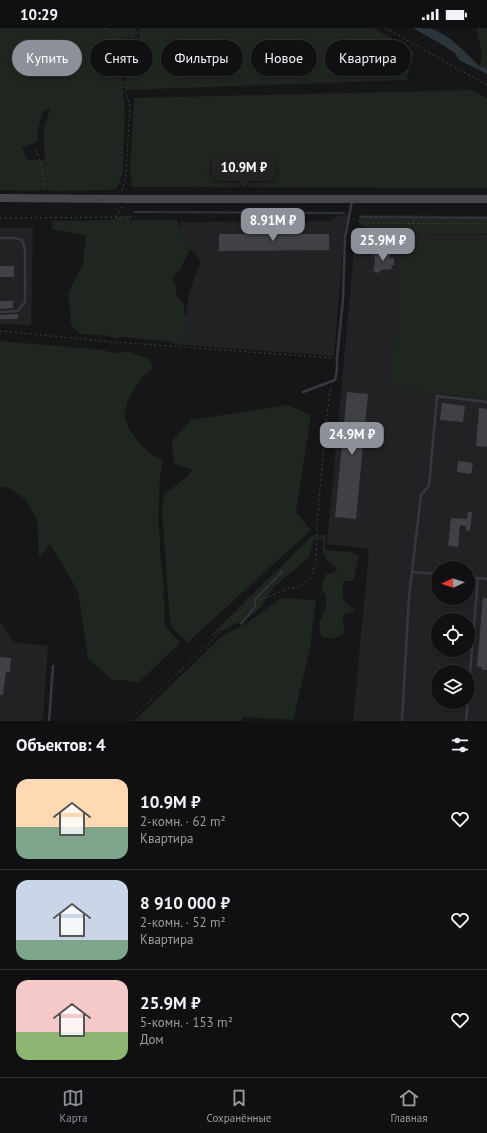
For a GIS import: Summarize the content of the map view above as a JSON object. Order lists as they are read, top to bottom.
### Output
{
  "north": "left",
  "page": {
    "status": "10:29",
    "chip": [
      "Купить",
      "Снять",
      "Фильтры",
      "Новое",
      "Квартира"
    ],
    "price": [
      "10.9M ₽",
      "8.91M ₽",
      "25.9M ₽",
      "24.9M ₽"
    ],
    "heading": "Объектов: 4",
    "list": [
      {
        "name": "10.9M ₽",
        "note": "2-комн. · 62 m² · Квартира"
      },
      {
        "name": "8 910 000 ₽",
        "note": "2-комн. · 52 m² · Квартира"
      },
      {
        "name": "25.9M ₽",
        "note": "5-комн. · 153 m² · Дом"
      }
    ],
    "tabs": ["Карта", "Сохранённые", "Главная"]
  }
}
